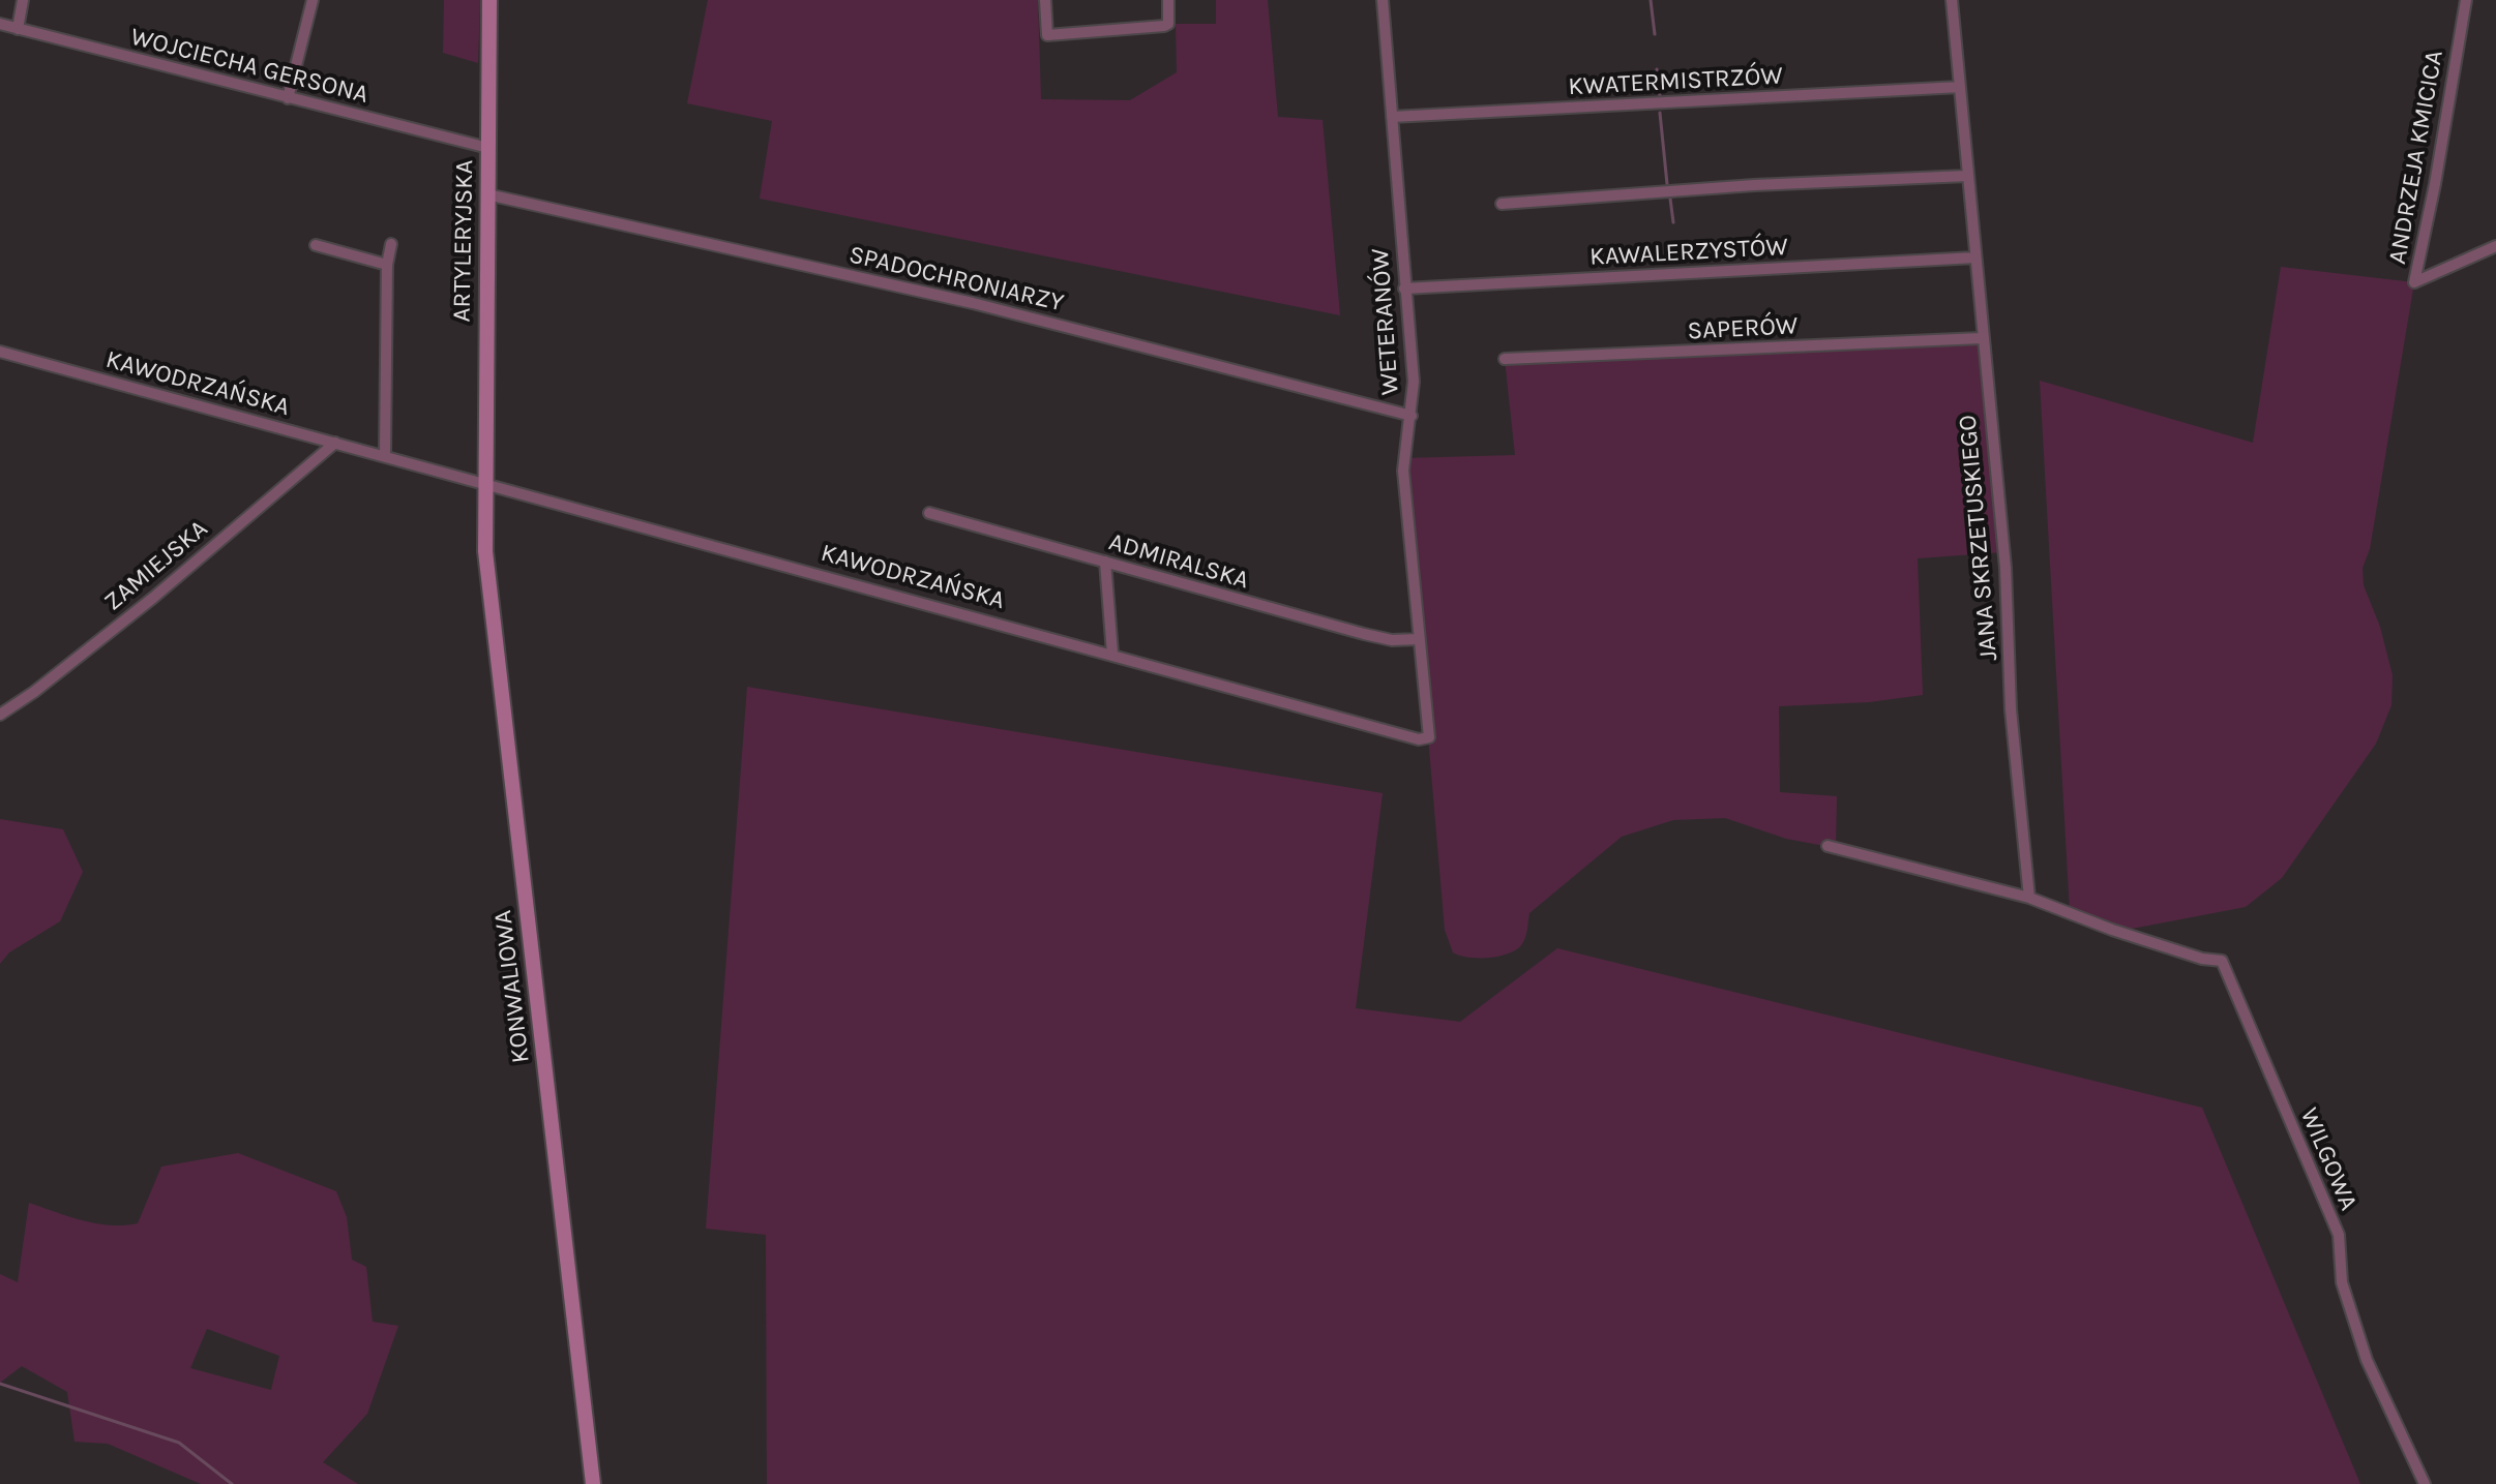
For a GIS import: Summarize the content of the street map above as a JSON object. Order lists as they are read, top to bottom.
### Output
{
  "streets": {
    "street": [
      "WOJCIECHA GERSONA",
      "KWATERMISTRZÓW",
      "ANDRZEJA KMICICA",
      "ARTYLERYJSKA",
      "KAWALERZYSTÓW",
      "SPADOCHRONIARZY",
      "WETERANÓW",
      "SAPERÓW",
      "KAWODRZAŃSKA",
      "JANA SKRZETUSKIEGO",
      "ADMIRALSKA",
      "ZAMIEJSKA",
      "KONWALIOWA",
      "WILGOWA"
    ]
  },
  "crossings": [
    ["WOJCIECHA GERSONA", "ARTYLERYJSKA"],
    ["KWATERMISTRZÓW", "WETERANÓW"],
    ["KWATERMISTRZÓW", "JANA SKRZETUSKIEGO"],
    ["ARTYLERYJSKA", "SPADOCHRONIARZY"],
    ["ARTYLERYJSKA", "KAWODRZAŃSKA"],
    ["ARTYLERYJSKA", "KONWALIOWA"],
    ["KAWALERZYSTÓW", "WETERANÓW"],
    ["KAWALERZYSTÓW", "JANA SKRZETUSKIEGO"],
    ["SPADOCHRONIARZY", "WETERANÓW"],
    ["WETERANÓW", "KAWODRZAŃSKA"],
    ["WETERANÓW", "ADMIRALSKA"],
    ["SAPERÓW", "JANA SKRZETUSKIEGO"],
    ["KAWODRZAŃSKA", "ZAMIEJSKA"],
    ["KAWODRZAŃSKA", "KONWALIOWA"],
    ["JANA SKRZETUSKIEGO", "WILGOWA"]
  ]
}
